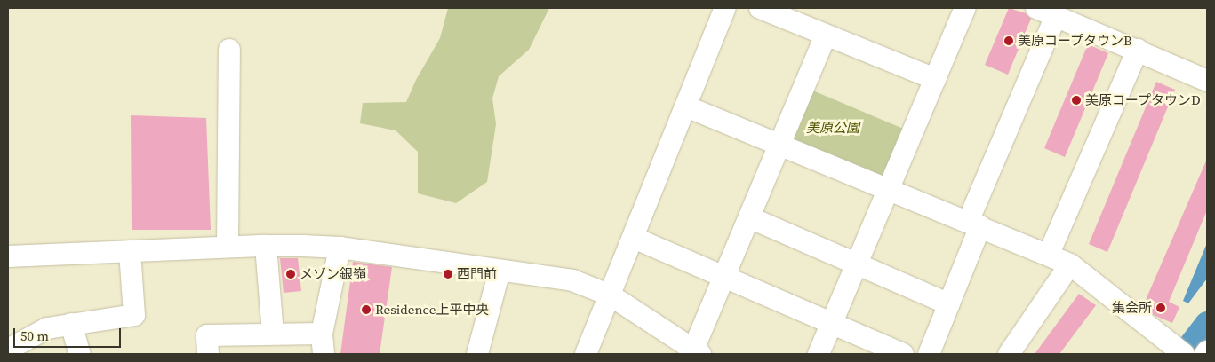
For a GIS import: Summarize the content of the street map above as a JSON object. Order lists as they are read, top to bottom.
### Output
{
  "parks": ["美原公園"],
  "places": [
    "美原コープタウンB",
    "美原コープタウンD",
    "メゾン銀嶺",
    "西門前",
    "集会所",
    "Residence上平中央"
  ],
  "scale_bar": "50 m"
}
